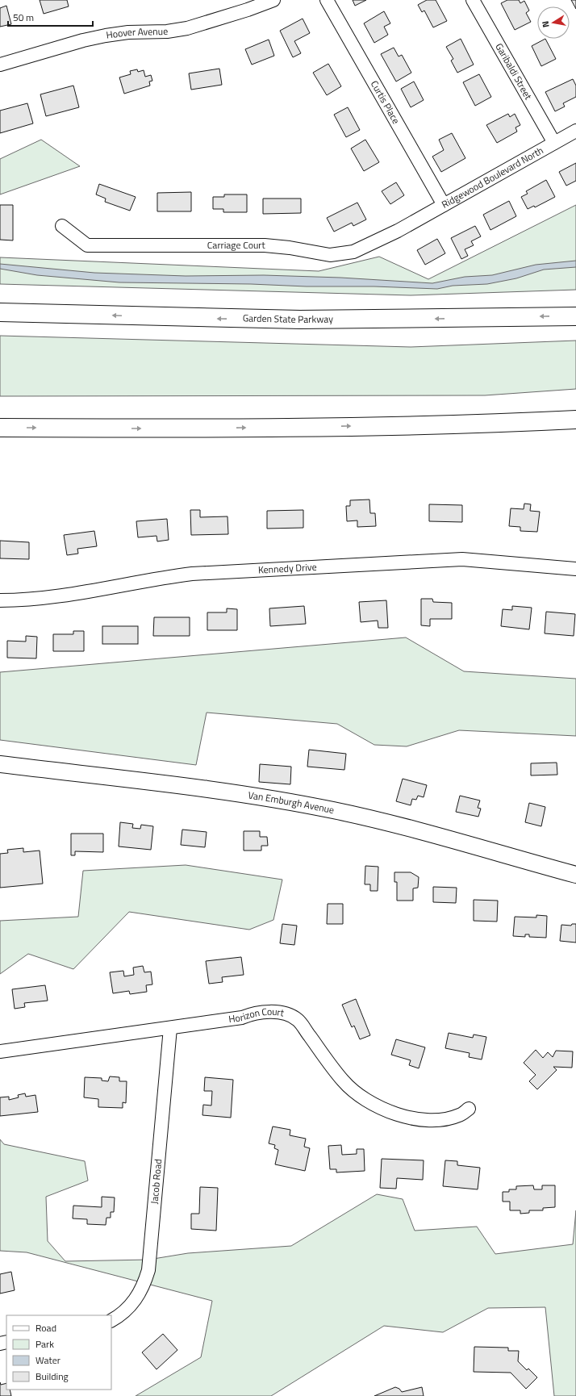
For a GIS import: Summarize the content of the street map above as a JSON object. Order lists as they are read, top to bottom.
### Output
{
  "streets": {
    "highway": ["Garden State Parkway"],
    "main road": ["Van Emburgh Avenue"],
    "street": [
      "Hoover Avenue",
      "Garibaldi Street",
      "Curtis Place",
      "Ridgewood Boulevard North",
      "Carriage Court",
      "Kennedy Drive",
      "Horizon Court",
      "Jacob Road"
    ]
  },
  "crossings": [
    ["Garibaldi Street", "Ridgewood Boulevard North"],
    ["Curtis Place", "Ridgewood Boulevard North"],
    ["Ridgewood Boulevard North", "Carriage Court"],
    ["Horizon Court", "Jacob Road"]
  ],
  "legend": [
    "Road",
    "Park",
    "Water",
    "Building"
  ],
  "scale_bar": "50 m",
  "north": "left"
}
